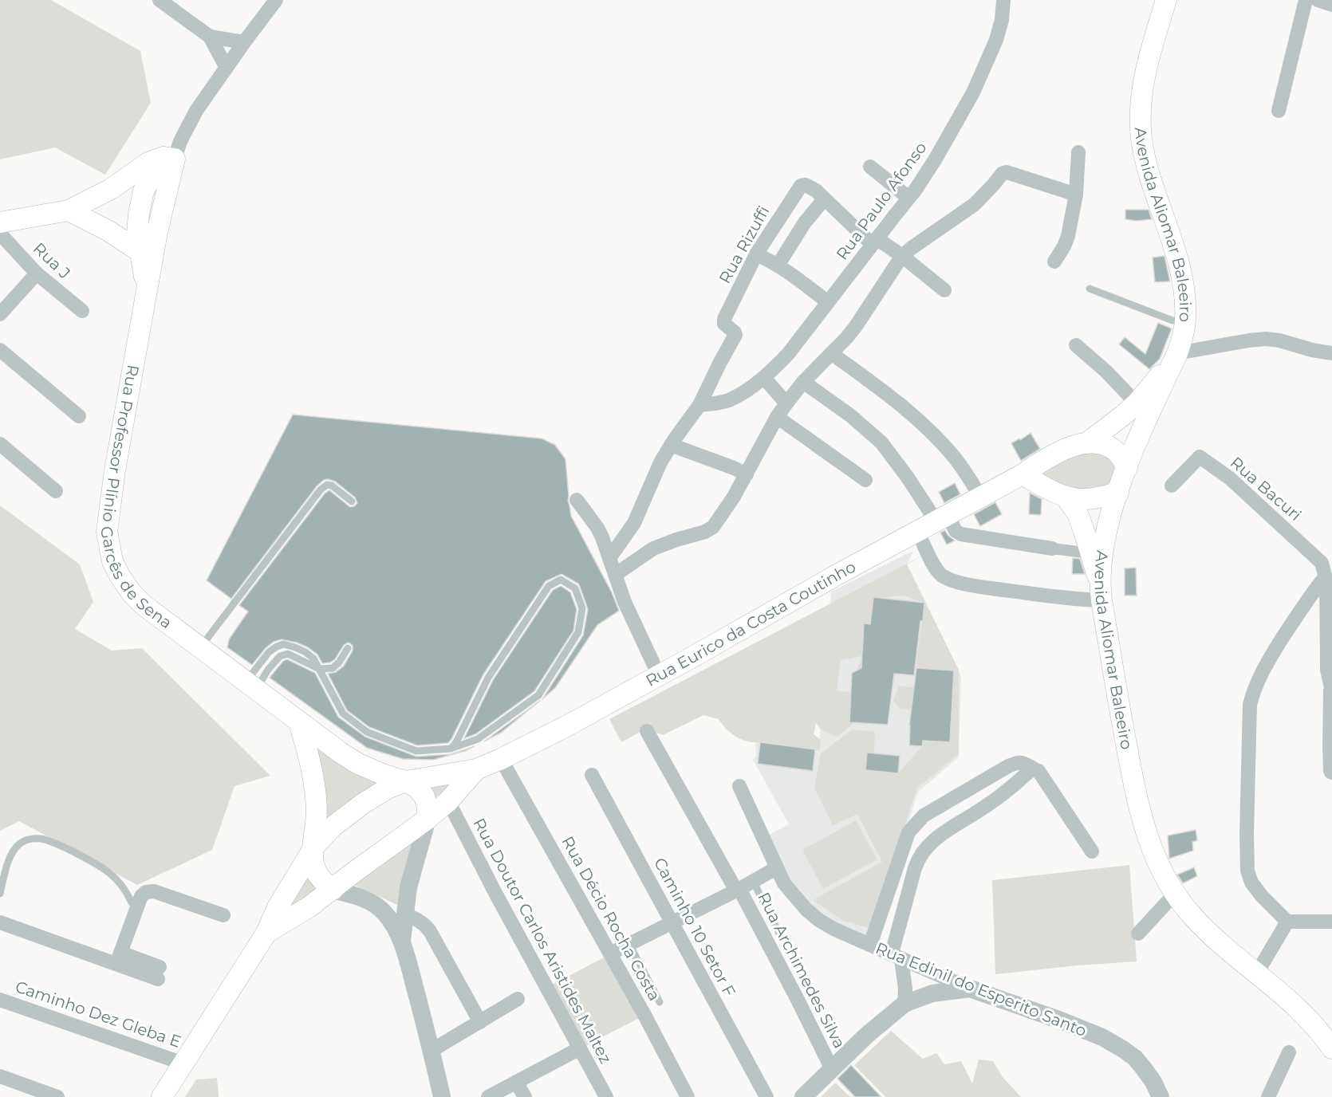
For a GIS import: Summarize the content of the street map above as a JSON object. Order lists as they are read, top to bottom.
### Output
{
  "streets": {
    "main road": ["Avenida Aliomar Baleeiro", "Rua Professor Plínio Garcês de Sena", "Rua Eurico da Costa Coutinho"],
    "street": [
      "Rua Paulo Afonso",
      "Rua Rizuffi",
      "Rua J",
      "Rua Bacuri",
      "Rua Décio Rocha Costa",
      "Caminho 10 Setor F",
      "Rua Doutor Carlos Aristides Maltez",
      "Rua Archimedes Silva",
      "Rua Edinil do Esperito Santo",
      "Caminho Dez Gleba E"
    ]
  },
  "crossings": [
    ["Rua Paulo Afonso", "Rua Rizuffi"],
    ["Avenida Aliomar Baleeiro", "Rua Eurico da Costa Coutinho"],
    ["Rua Professor Plínio Garcês de Sena", "Rua Eurico da Costa Coutinho"],
    ["Rua Eurico da Costa Coutinho", "Rua Décio Rocha Costa"],
    ["Rua Eurico da Costa Coutinho", "Rua Doutor Carlos Aristides Maltez"],
    ["Rua Décio Rocha Costa", "Rua Archimedes Silva"],
    ["Caminho 10 Setor F", "Rua Archimedes Silva"]
  ]
}
